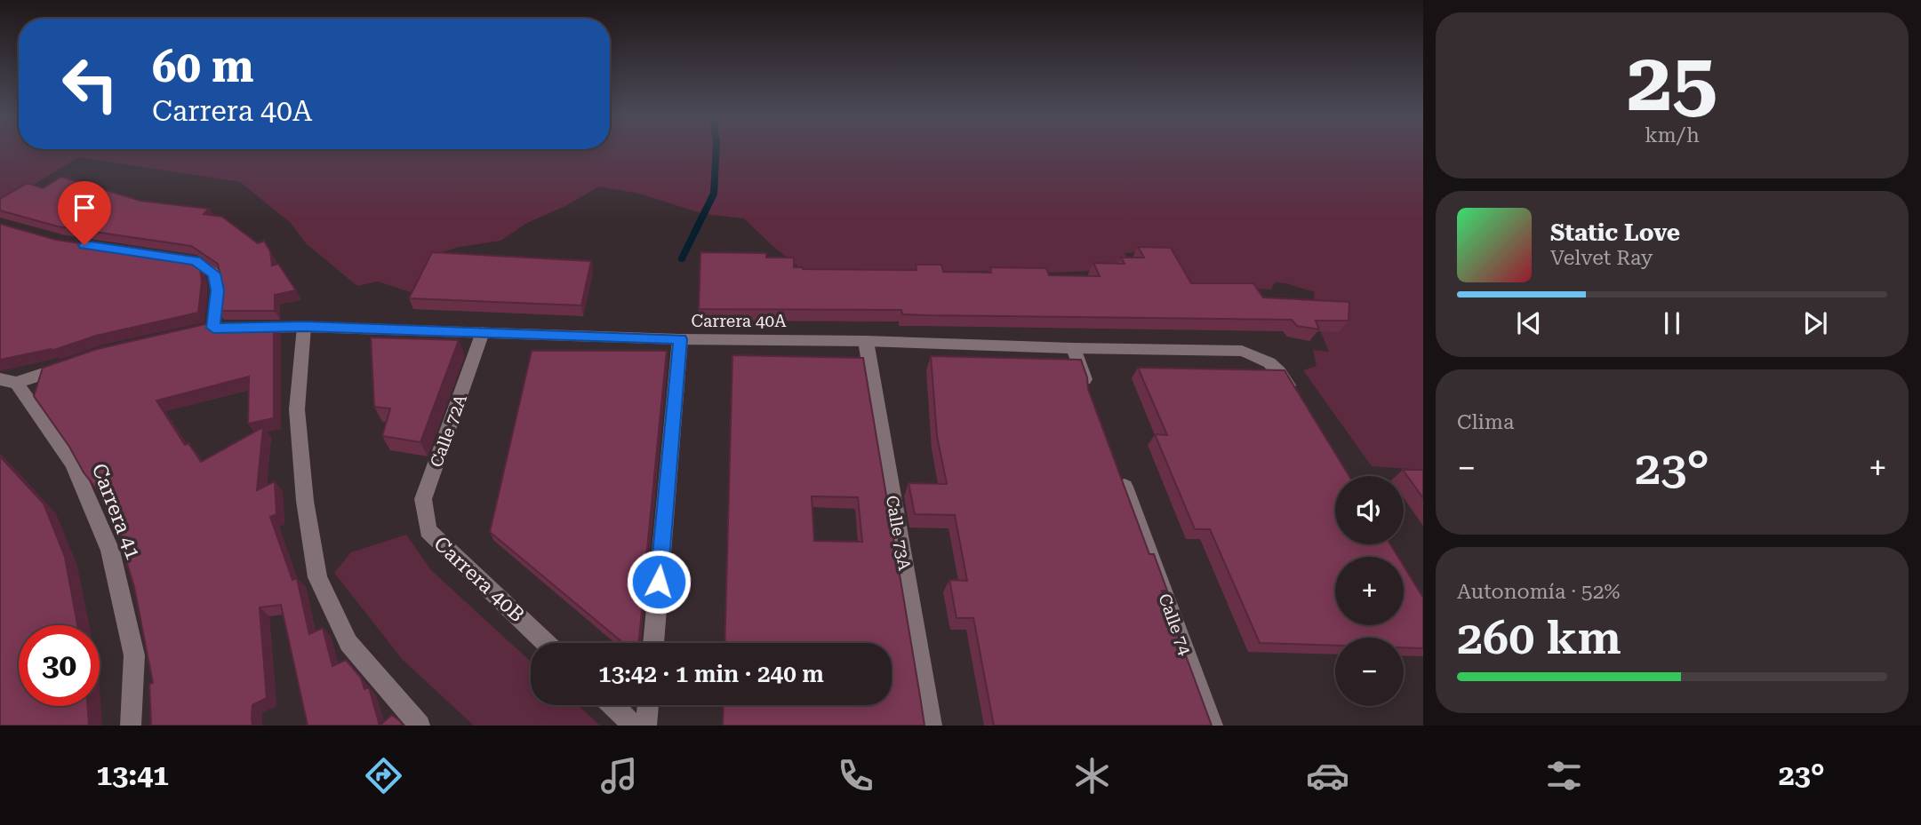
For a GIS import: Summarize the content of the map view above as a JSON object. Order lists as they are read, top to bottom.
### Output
{
  "streets": {
    "street": [
      "Carrera 40A",
      "Calle 72A",
      "Carrera 41",
      "Calle 73A",
      "Carrera 40B",
      "Calle 74"
    ]
  },
  "crossings": [
    ["Carrera 40A", "Calle 72A"],
    ["Carrera 40A", "Calle 73A"],
    ["Calle 72A", "Carrera 40B"]
  ],
  "page": {
    "tile": [
      ["25", "km/h"],
      "Clima",
      ["Autonomía · 52%", "260 km"]
    ],
    "turn": ["60 m", "Carrera 40A"],
    "song": ["Static Love", "Velvet Ray"],
    "heat": ["−", "23°", "+"],
    "map_buttons": ["+", "−"],
    "limit": "30",
    "trip": "13:42 · 1 min · 240 m",
    "tabs": ["13:41", "23°"]
  }
}
